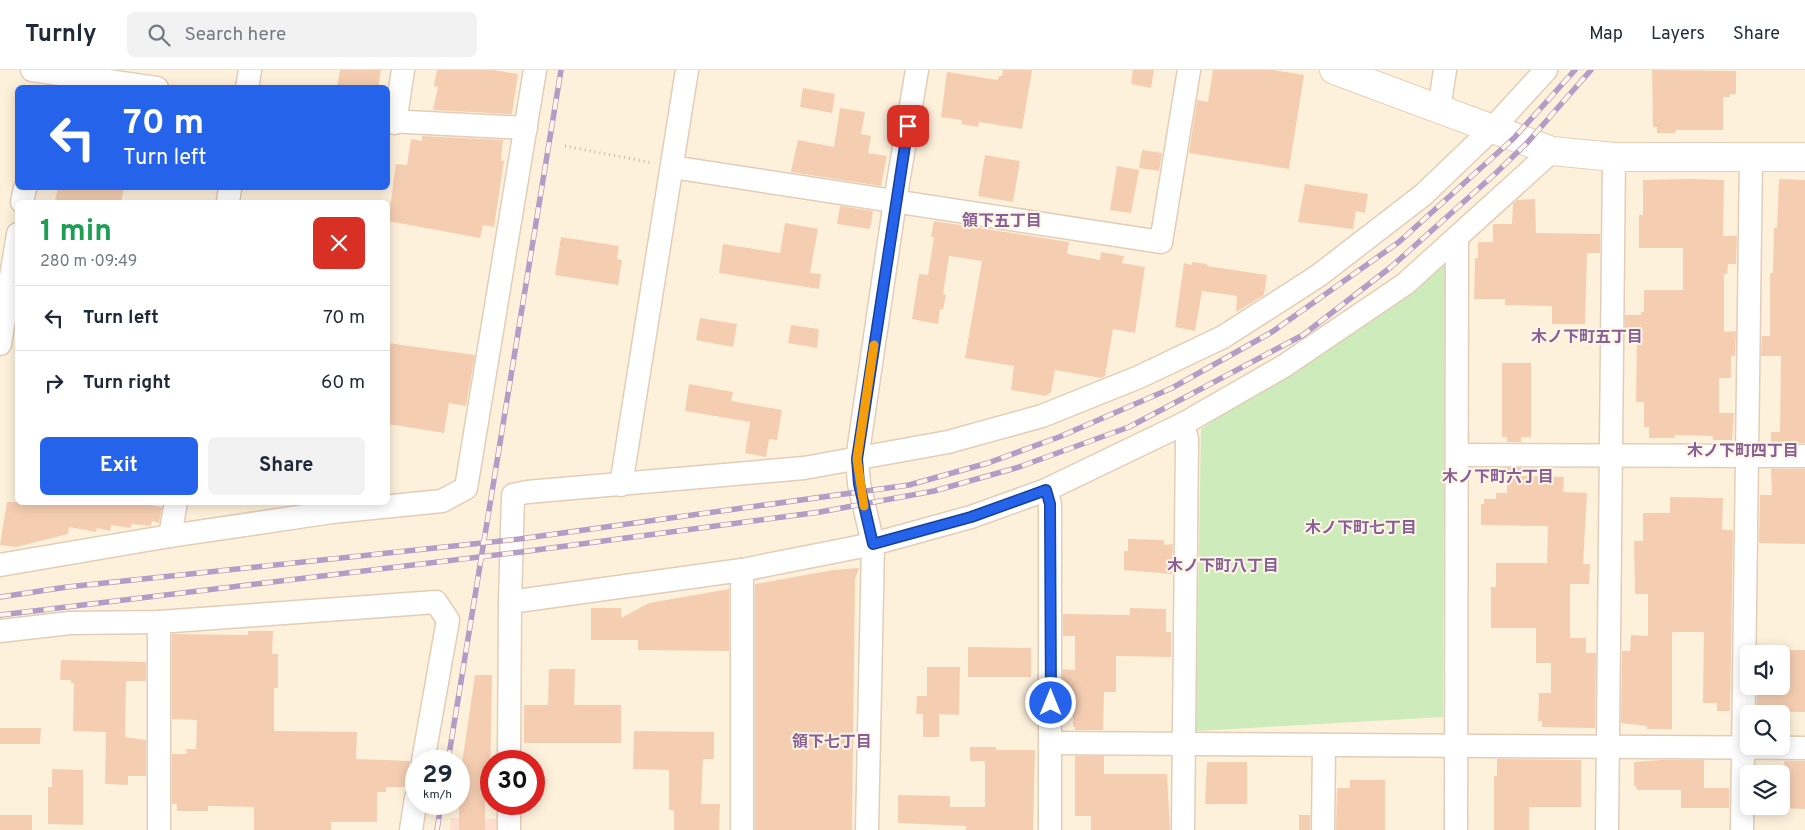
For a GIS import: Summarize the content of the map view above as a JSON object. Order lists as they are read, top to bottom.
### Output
{
  "districts": [
    "領下五丁目",
    "木ノ下町五丁目",
    "木ノ下町四丁目",
    "木ノ下町六丁目",
    "木ノ下町七丁目",
    "木ノ下町八丁目",
    "領下七丁目"
  ],
  "page": {
    "header": "Turnly",
    "search": "Search here",
    "nav": ["Map", "Layers", "Share"],
    "turn": ["70 m", "Turn left"],
    "heading": ["1 min", "280 m · 09:49"],
    "list": [
      {
        "name": "Turn left",
        "value": "70 m"
      },
      {
        "name": "Turn right",
        "value": "60 m"
      }
    ],
    "buttons": ["Exit", "Share"],
    "speed": "29 km/h",
    "limit": "30"
  }
}
